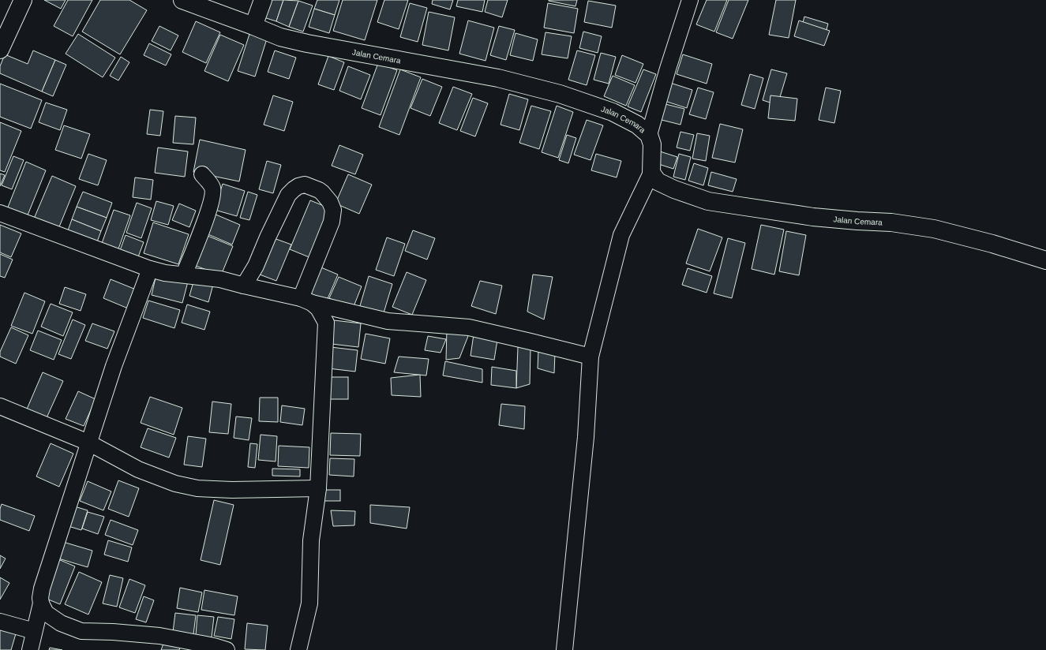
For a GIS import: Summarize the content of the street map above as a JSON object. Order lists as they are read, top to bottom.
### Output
{
  "streets": {
    "street": ["Jalan Cemara"]
  }
}
